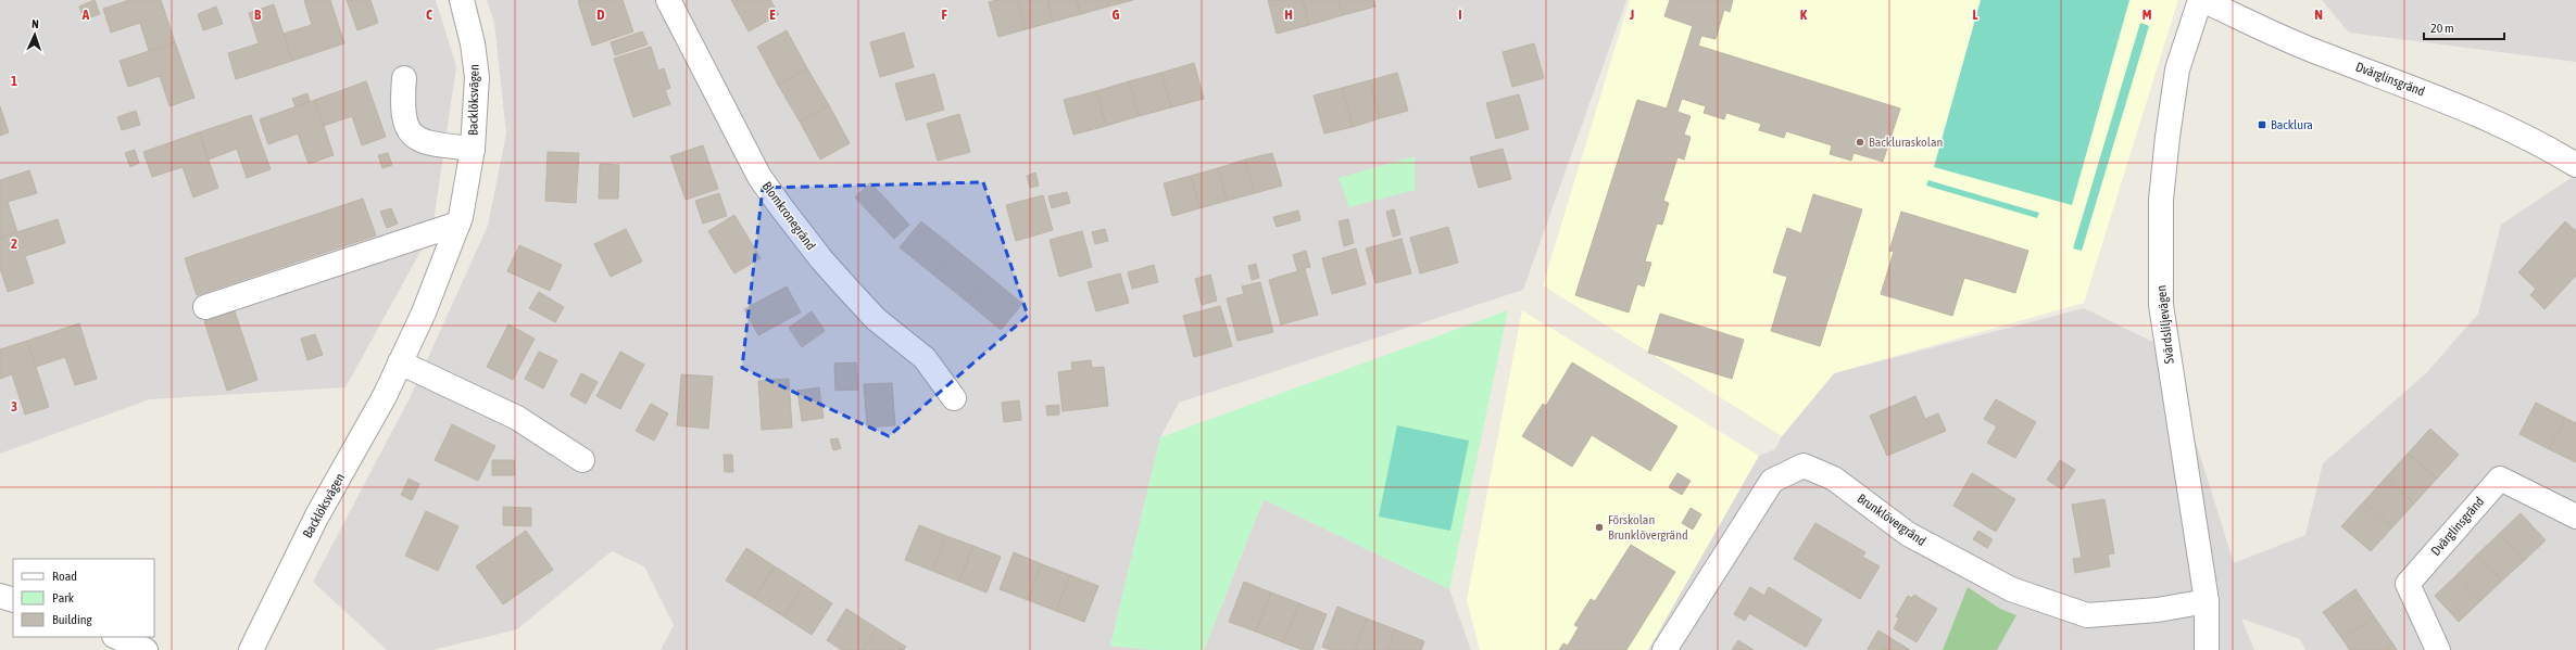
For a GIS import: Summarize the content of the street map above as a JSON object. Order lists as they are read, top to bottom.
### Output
{
  "streets": {
    "street": [
      "Dvärglinsgränd",
      "Backlöksvägen",
      "Blomkronegränd",
      "Svärdsliljevägen",
      "Brunklövergränd"
    ]
  },
  "crossings": [
    ["Dvärglinsgränd", "Svärdsliljevägen"],
    ["Svärdsliljevägen", "Brunklövergränd"]
  ],
  "places": {
    "transit": ["Backlura"],
    "other": ["Backluraskolan", "Förskolan Brunklövergränd"]
  },
  "legend": ["Road", "Park", "Building"],
  "scale_bar": "20 m",
  "north": "top",
  "grid": {
    "columns": [
      "A",
      "B",
      "C",
      "D",
      "E",
      "F",
      "G",
      "H",
      "I",
      "J",
      "K",
      "L",
      "M",
      "N"
    ],
    "rows": ["1", "2", "3"]
  }
}
